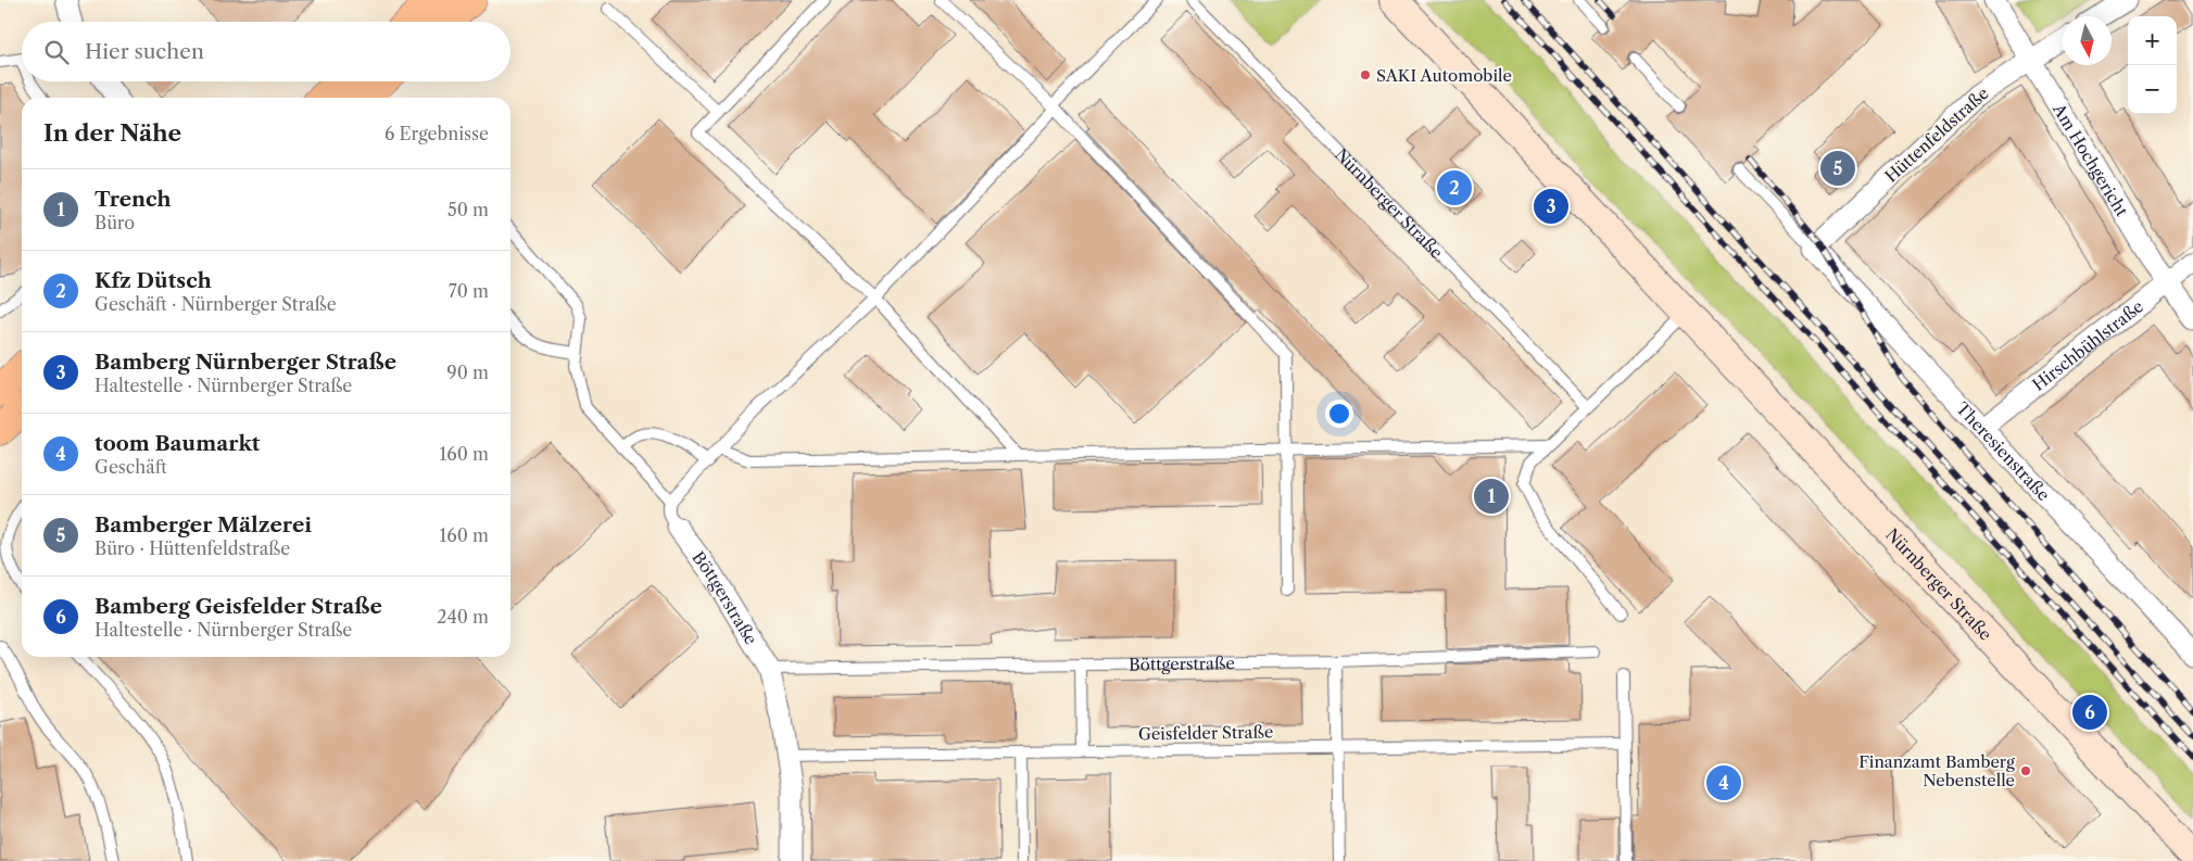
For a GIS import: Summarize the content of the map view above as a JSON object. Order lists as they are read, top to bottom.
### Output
{
  "streets": {
    "street": [
      "Hüttenfeldstraße",
      "Am Hochgericht",
      "Nürnberger Straße",
      "Hirschbühlstraße",
      "Theresienstraße",
      "Böttgerstraße"
    ],
    "lane": ["Geisfelder Straße"]
  },
  "crossings": [
    ["Hüttenfeldstraße", "Am Hochgericht"],
    ["Hüttenfeldstraße", "Theresienstraße"],
    ["Am Hochgericht", "Hirschbühlstraße"],
    ["Hirschbühlstraße", "Theresienstraße"],
    ["Böttgerstraße", "Geisfelder Straße"]
  ],
  "places": ["SAKI Automobile", "Finanzamt Bamberg Nebenstelle"],
  "north": "bottom",
  "page": {
    "map_buttons": ["+", "−"],
    "search": "Hier suchen",
    "heading": ["In der Nähe", "6 Ergebnisse"],
    "pins": [
      "5",
      "2",
      "3",
      "1",
      "6",
      "4"
    ],
    "list": [
      {
        "mark": "1",
        "name": "Trench",
        "note": "Büro",
        "value": "50 m"
      },
      {
        "mark": "2",
        "name": "Kfz Dütsch",
        "note": "Geschäft · Nürnberger Straße",
        "value": "70 m"
      },
      {
        "mark": "3",
        "name": "Bamberg Nürnberger Straße",
        "note": "Haltestelle · Nürnberger Straße",
        "value": "90 m"
      },
      {
        "mark": "4",
        "name": "toom Baumarkt",
        "note": "Geschäft",
        "value": "160 m"
      },
      {
        "mark": "5",
        "name": "Bamberger Mälzerei",
        "note": "Büro · Hüttenfeldstraße",
        "value": "160 m"
      },
      {
        "mark": "6",
        "name": "Bamberg Geisfelder Straße",
        "note": "Haltestelle · Nürnberger Straße",
        "value": "240 m"
      }
    ]
  }
}
